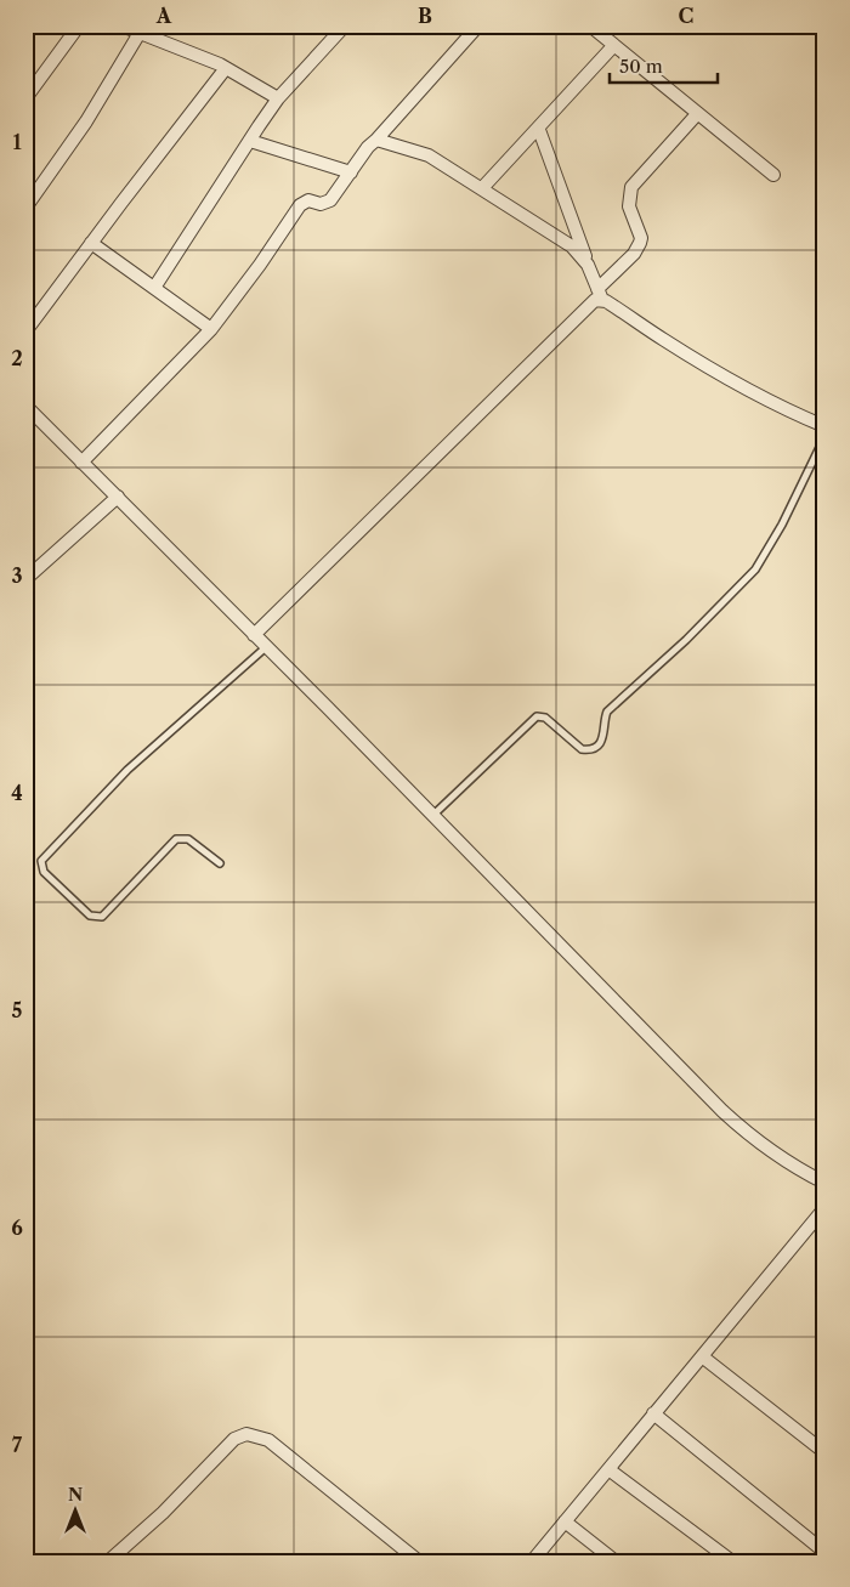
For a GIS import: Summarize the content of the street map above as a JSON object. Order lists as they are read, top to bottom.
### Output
{
  "scale_bar": "50 m",
  "north": "top",
  "grid": {
    "columns": ["A", "B", "C"],
    "rows": [
      "1",
      "2",
      "3",
      "4",
      "5",
      "6",
      "7"
    ]
  }
}
